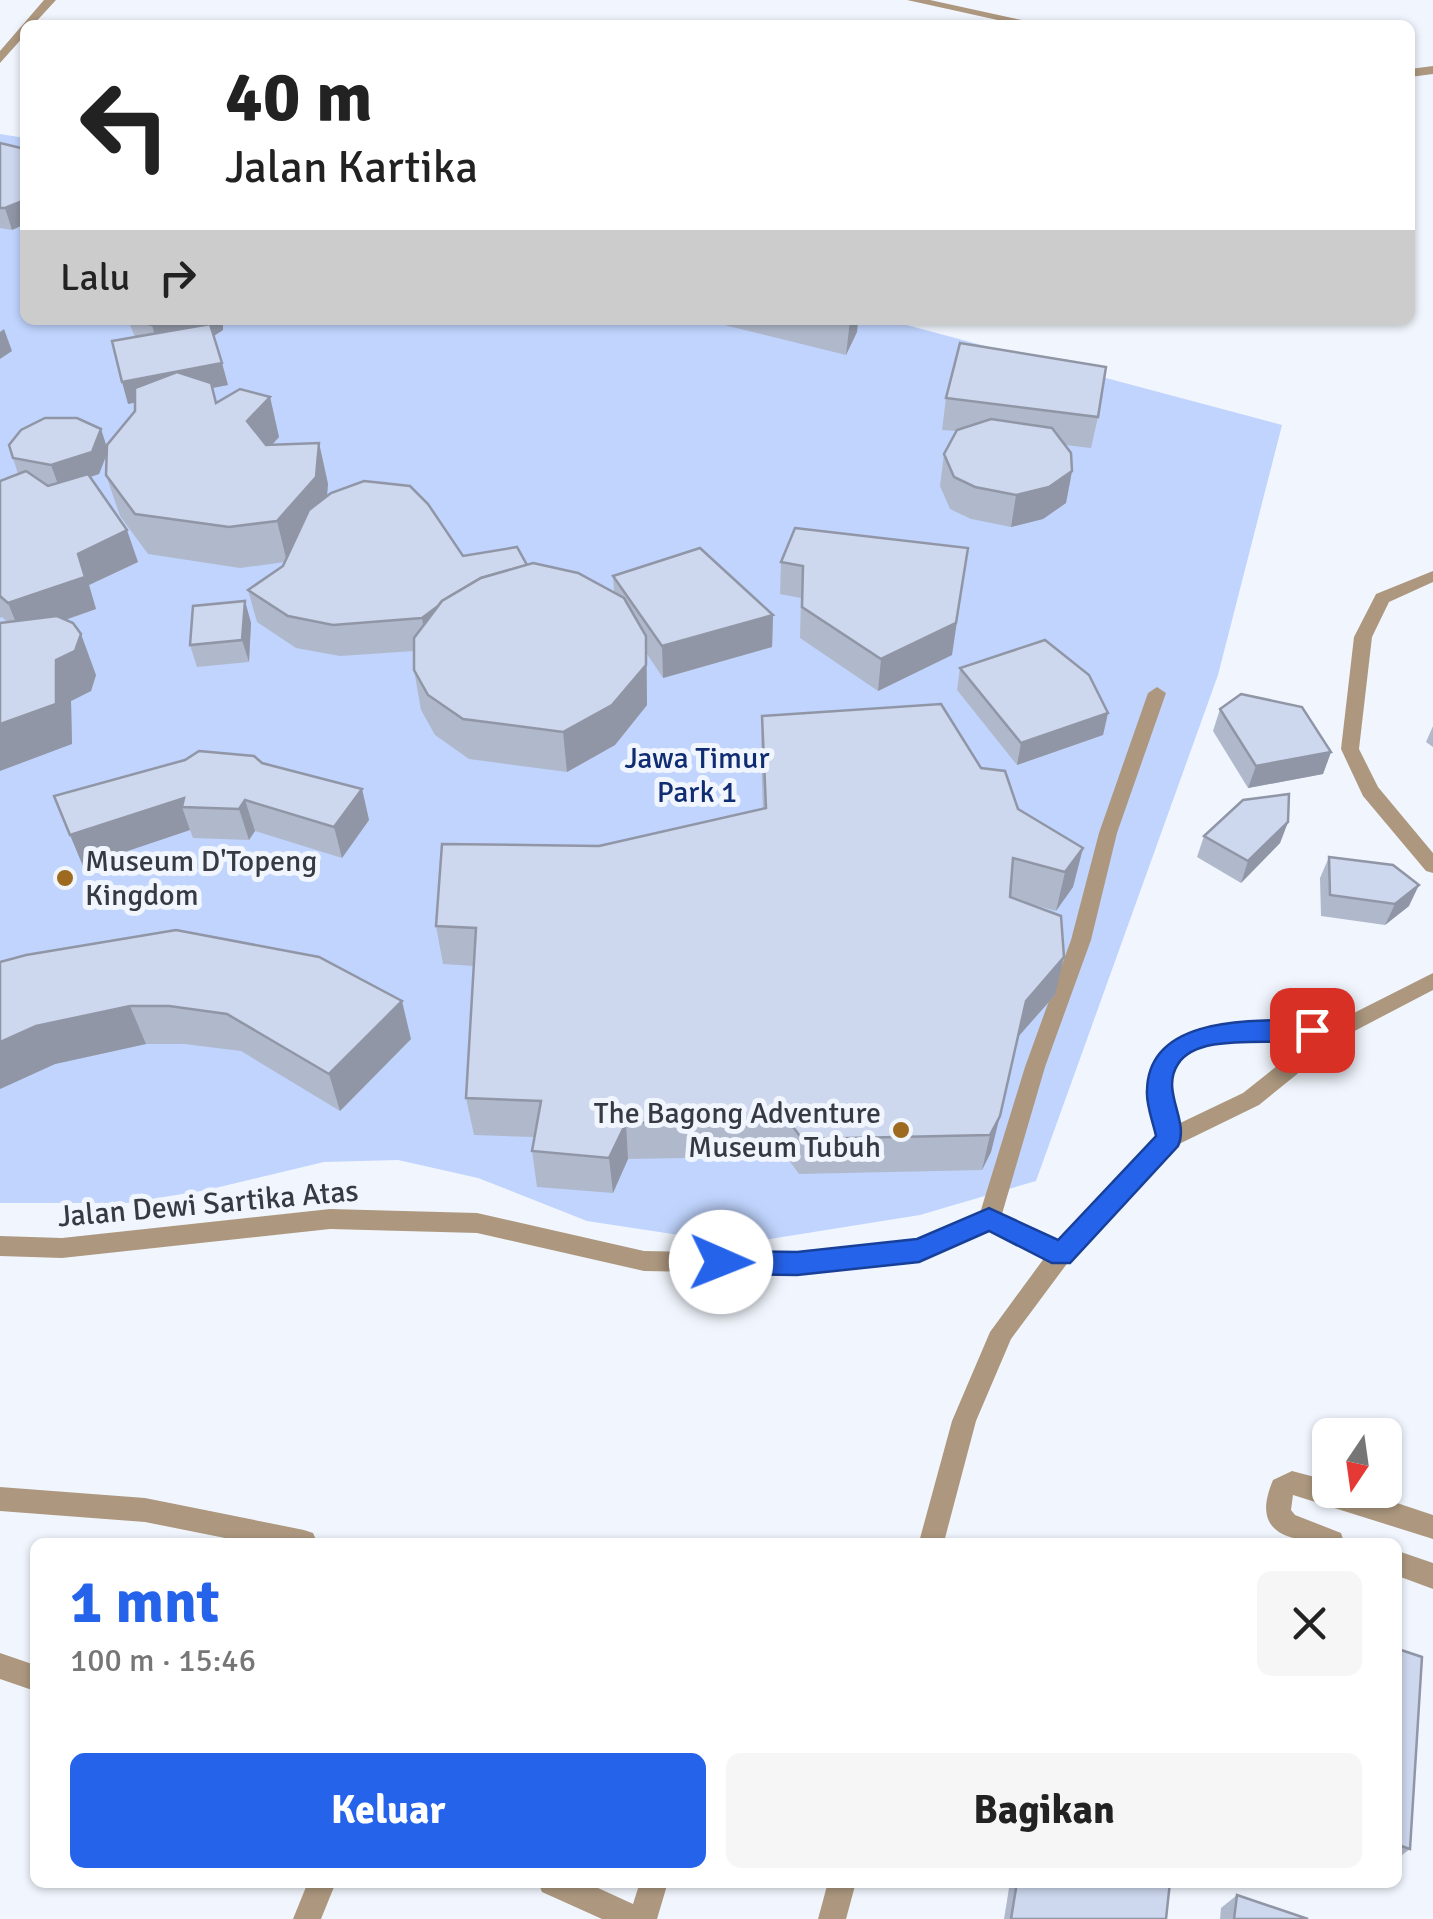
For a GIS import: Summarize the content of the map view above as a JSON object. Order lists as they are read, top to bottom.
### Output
{
  "streets": {
    "street": ["Jalan Dewi Sartika Atas"]
  },
  "parks": ["Jawa Timur Park 1"],
  "places": ["Museum D'Topeng Kingdom", "The Bagong Adventure Museum Tubuh"],
  "north": "bottom",
  "page": {
    "turn": ["40 m", "Jalan Kartika"],
    "then": "Lalu",
    "heading": ["1 mnt", "100 m · 15:46"],
    "buttons": ["Keluar", "Bagikan"]
  }
}
